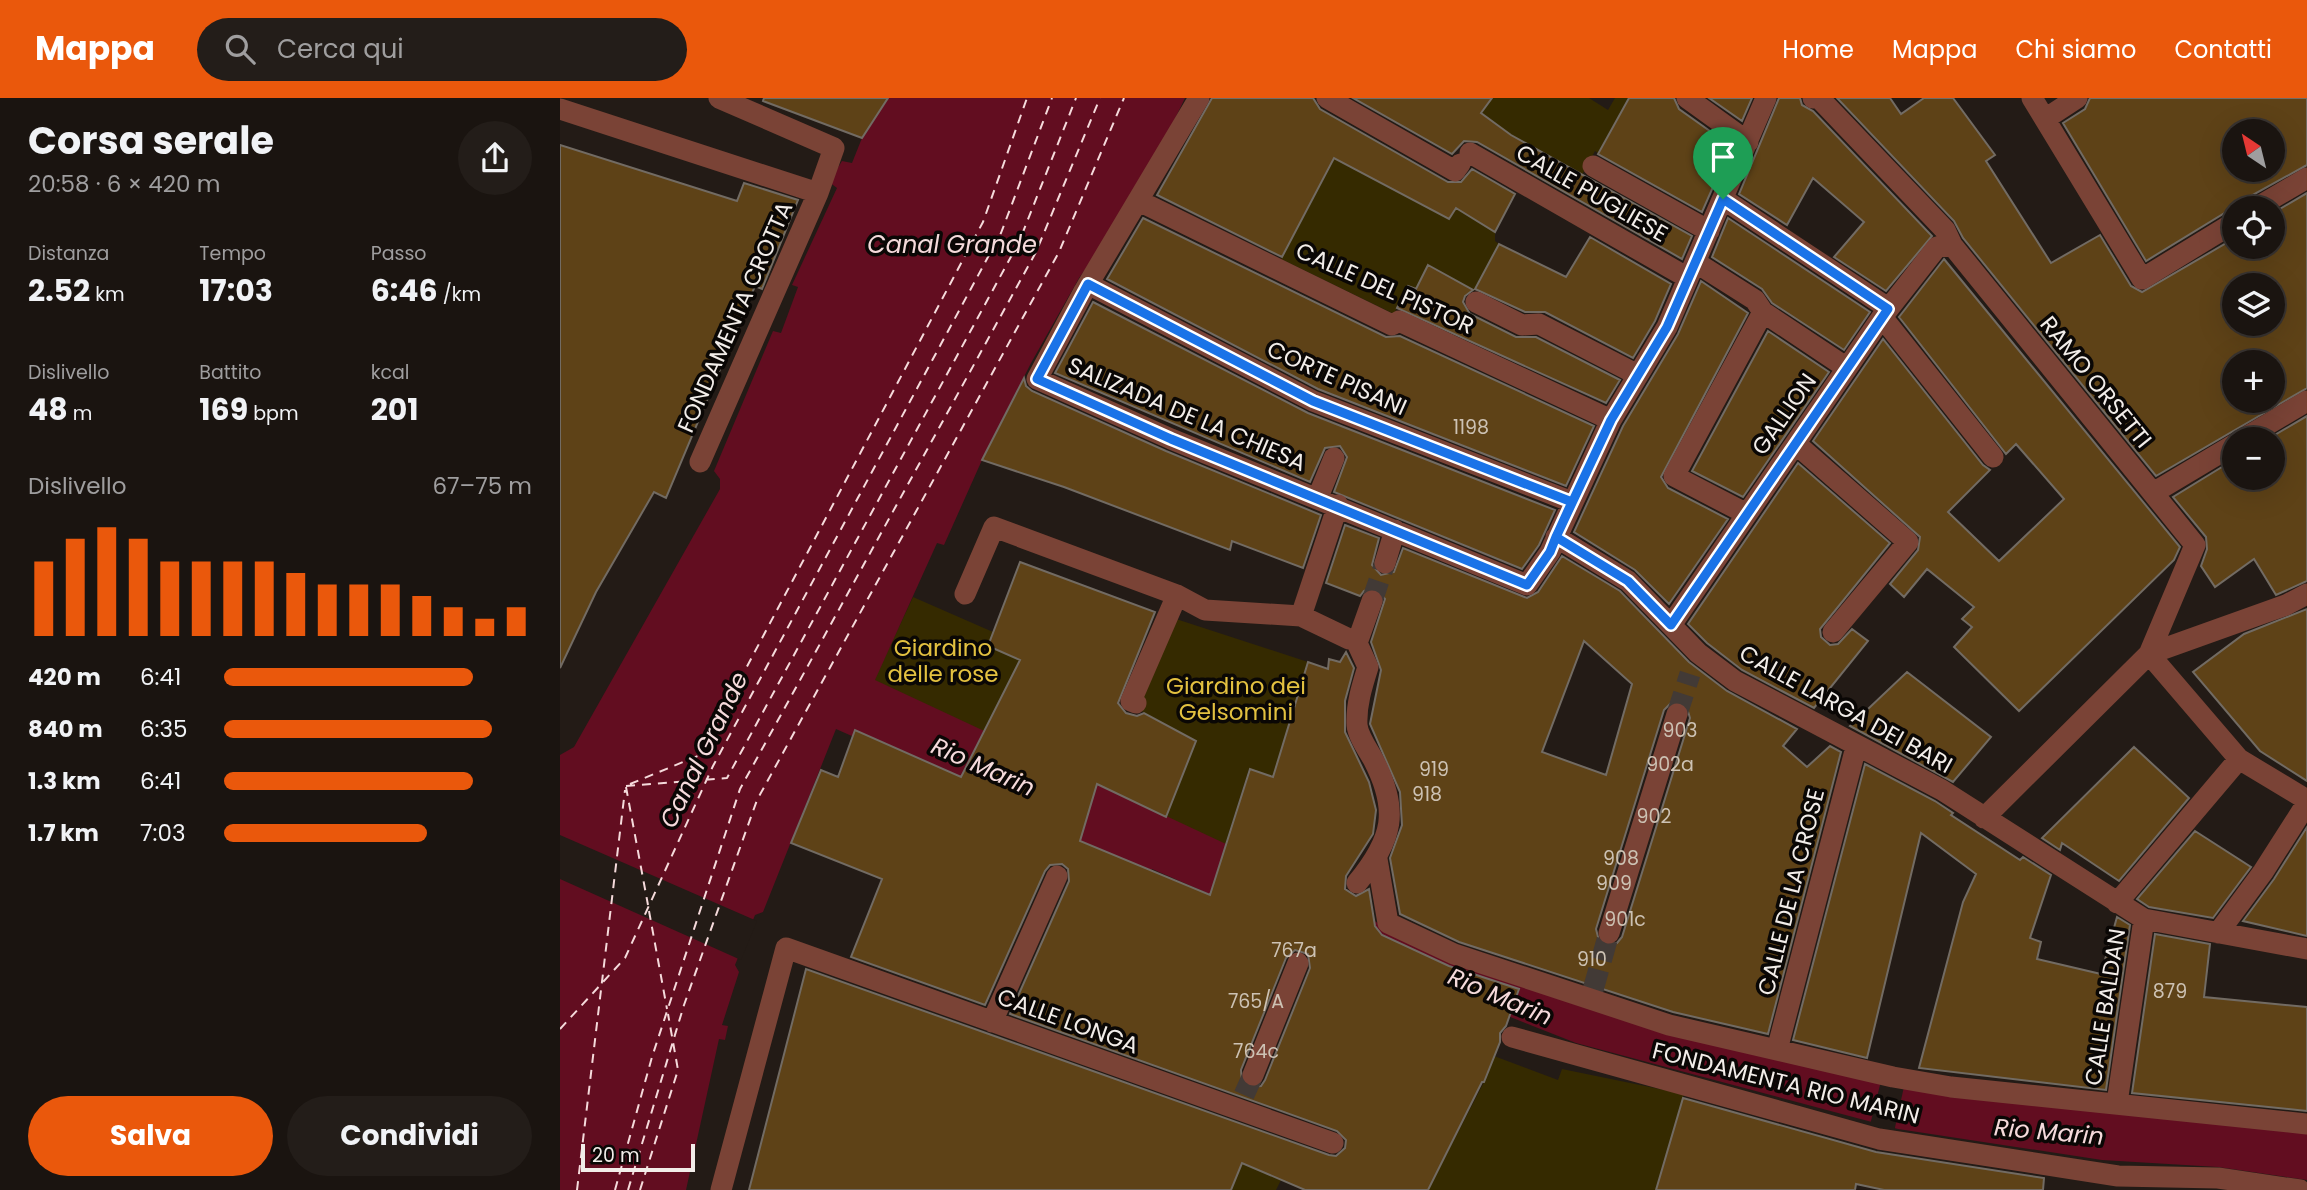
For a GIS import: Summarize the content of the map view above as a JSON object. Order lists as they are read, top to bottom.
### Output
{
  "streets": {
    "street": [
      "CALLE PUGLIESE",
      "CALLE DEL PISTOR",
      "FONDAMENTA CROTTA",
      "CORTE PISANI",
      "RAMO ORSETTI",
      "SALIZADA DE LA CHIESA",
      "GALLION",
      "CALLE LARGA DEI BARI",
      "CALLE DE LA CROSE",
      "CALLE BALDAN",
      "CALLE LONGA",
      "FONDAMENTA RIO MARIN"
    ]
  },
  "crossings": [
    ["CALLE PUGLIESE", "GALLION"],
    ["CORTE PISANI", "SALIZADA DE LA CHIESA"],
    ["RAMO ORSETTI", "GALLION"],
    ["SALIZADA DE LA CHIESA", "CALLE LARGA DEI BARI"],
    ["GALLION", "CALLE LARGA DEI BARI"],
    ["CALLE LARGA DEI BARI", "CALLE DE LA CROSE"],
    ["CALLE LARGA DEI BARI", "CALLE BALDAN"]
  ],
  "water": ["Canal Grande", "Rio Marin"],
  "parks": ["Giardino delle rose", "Giardino dei Gelsomini"],
  "house_numbers": [
    "1198",
    "903",
    "902a",
    "919",
    "918",
    "902",
    "908",
    "909",
    "901c",
    "767a",
    "910",
    "879",
    "765/A",
    "764c"
  ],
  "scale_bar": "20 m",
  "north": "top left",
  "page": {
    "header": "Mappa",
    "search": "Cerca qui",
    "nav": [
      "Home",
      "Mappa",
      "Chi siamo",
      "Contatti"
    ],
    "heading": ["Corsa serale", "20:58 · 6 × 420 m"],
    "map_buttons": ["+", "−"],
    "stats": [
      ["Distanza", "2.52 km"],
      ["Tempo", "17:03"],
      ["Passo", "6:46 /km"],
      ["Dislivello", "48 m"],
      ["Battito", "169 bpm"],
      ["kcal", "201"]
    ],
    "chart": ["Dislivello", "67–75 m"],
    "list": [
      {
        "name": "420 m",
        "note": "6:41"
      },
      {
        "name": "840 m",
        "note": "6:35"
      },
      {
        "name": "1.3 km",
        "note": "6:41"
      },
      {
        "name": "1.7 km",
        "note": "7:03"
      }
    ],
    "buttons": ["Salva", "Condividi"],
    "scale": "20 m"
  }
}
